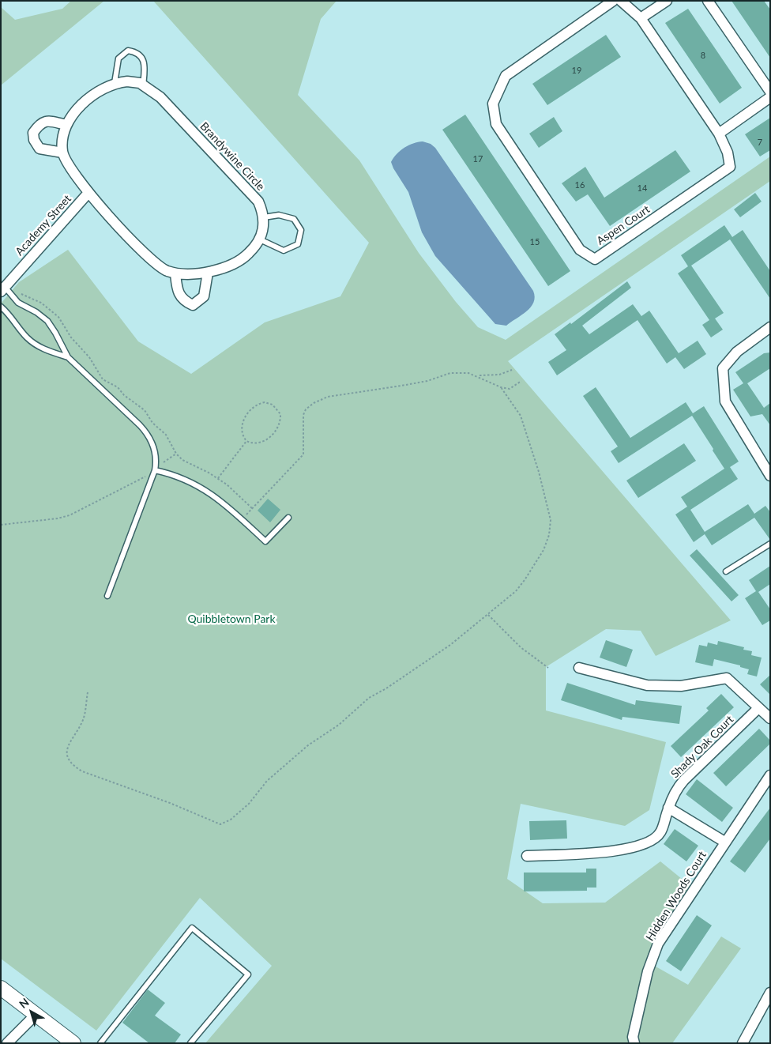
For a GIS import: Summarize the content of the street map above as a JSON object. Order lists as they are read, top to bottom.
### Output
{
  "streets": {
    "street": [
      "Brandywine Circle",
      "Academy Street",
      "Aspen Court",
      "Shady Oak Court",
      "Hidden Woods Court"
    ]
  },
  "parks": ["Quibbletown Park"],
  "house_numbers": [
    "8",
    "19",
    "7",
    "17",
    "16",
    "14",
    "15"
  ],
  "north": "top left"
}
